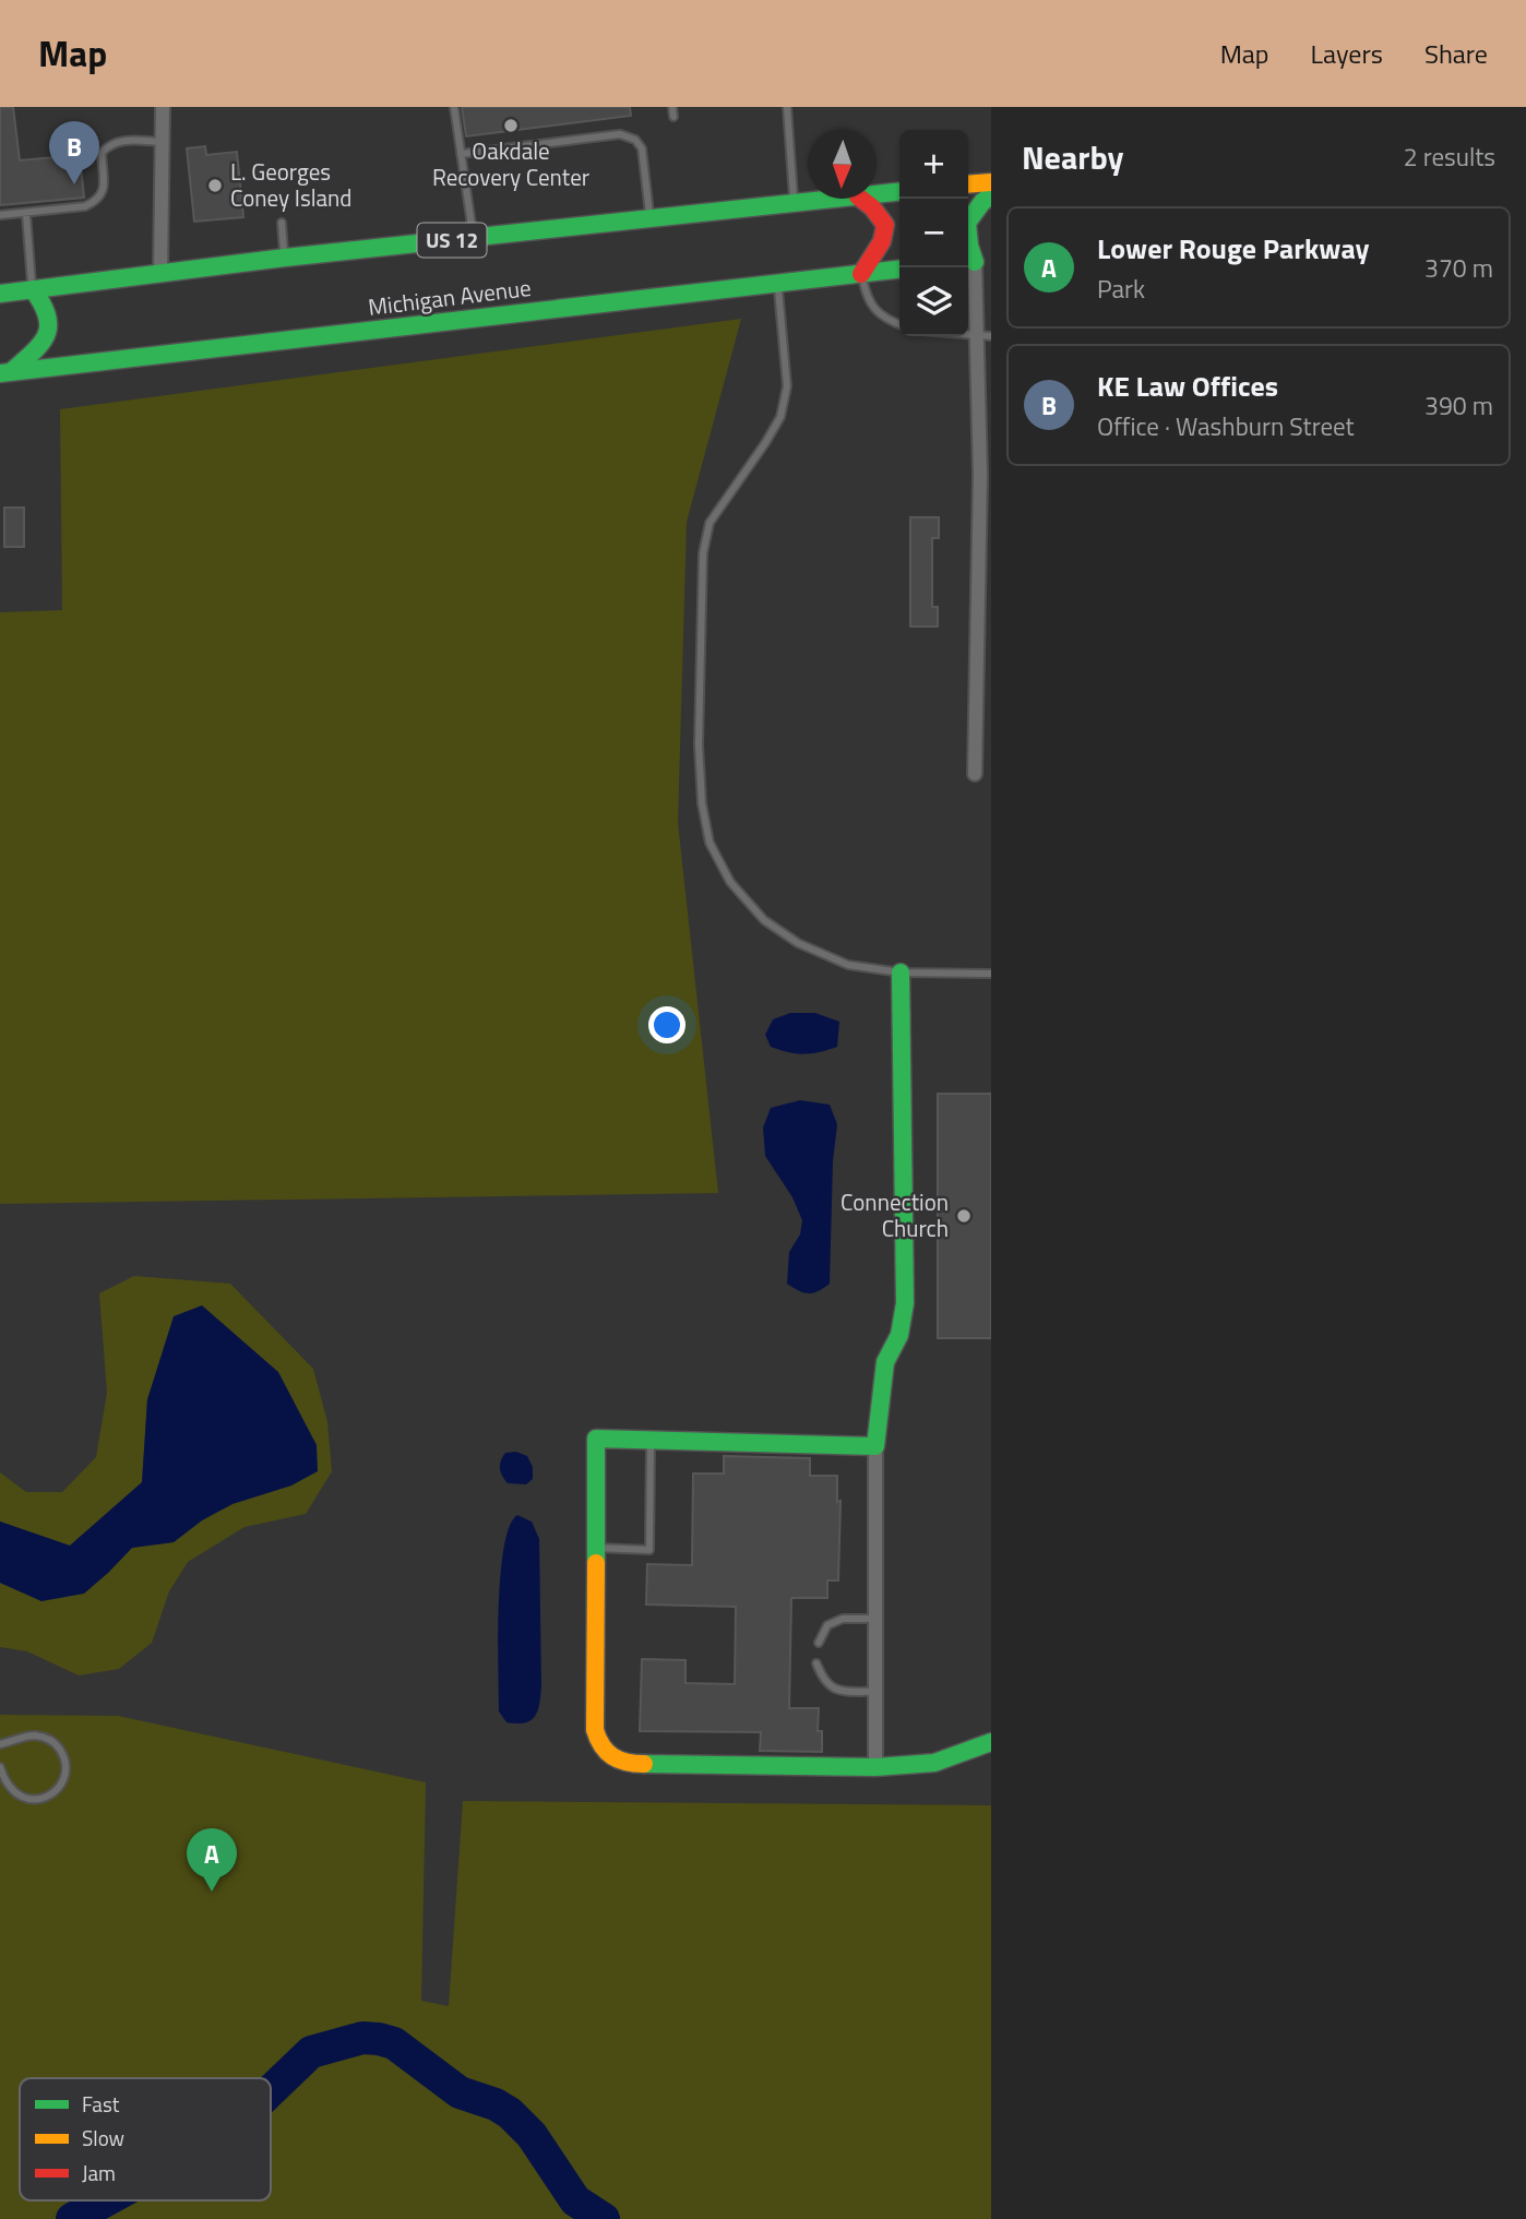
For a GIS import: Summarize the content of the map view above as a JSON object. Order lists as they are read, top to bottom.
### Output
{
  "streets": {
    "main road": ["US 12", "Michigan Avenue"]
  },
  "places": ["Oakdale Recovery Center", "L. Georges Coney Island", "Connection Church"],
  "legend": ["Fast", "Slow", "Jam"],
  "north": "bottom",
  "page": {
    "header": "Map",
    "nav": ["Map", "Layers", "Share"],
    "heading": ["Nearby", "2 results"],
    "pins": ["B", "A"],
    "map_buttons": ["+", "−"],
    "list": [
      {
        "mark": "A",
        "name": "Lower Rouge Parkway",
        "note": "Park",
        "value": "370 m"
      },
      {
        "mark": "B",
        "name": "KE Law Offices",
        "note": "Office · Washburn Street",
        "value": "390 m"
      }
    ]
  }
}
